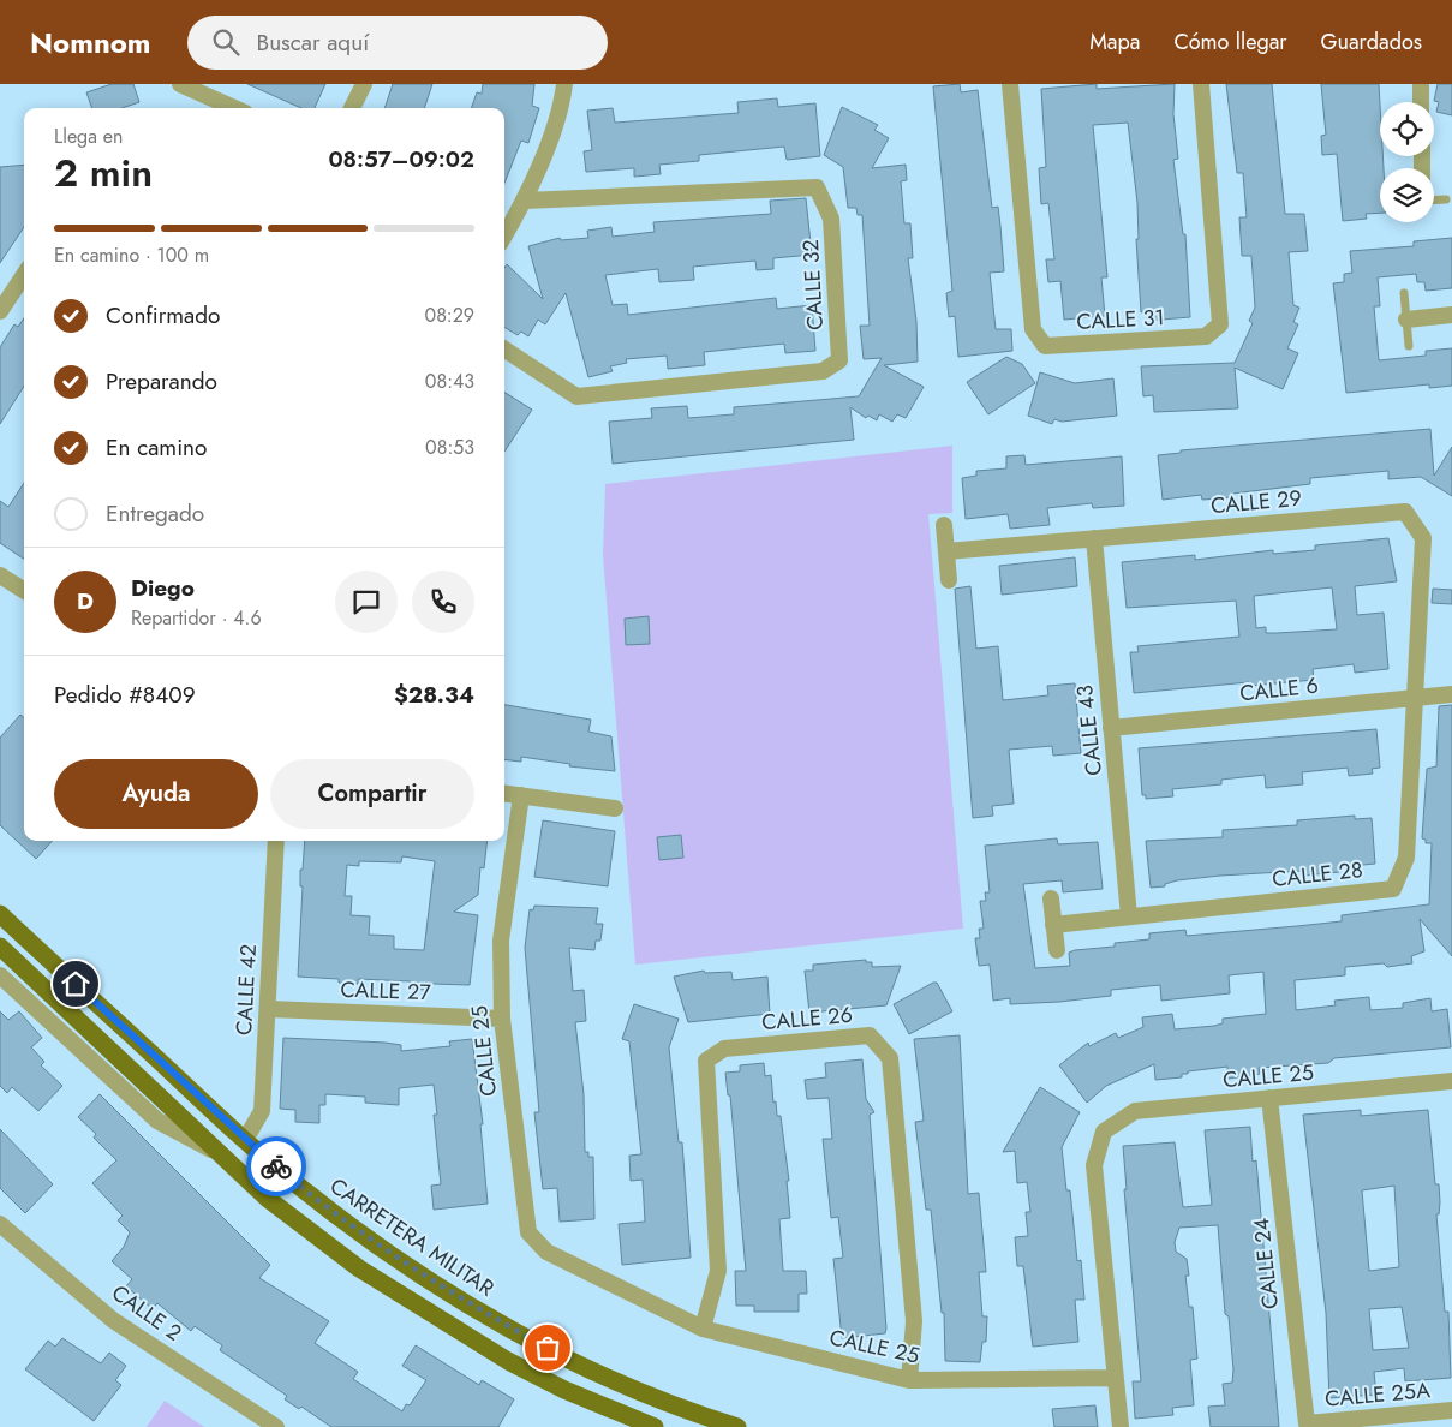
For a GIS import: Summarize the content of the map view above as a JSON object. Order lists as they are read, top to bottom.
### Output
{
  "streets": {
    "main road": ["CARRETERA MILITAR"],
    "street": [
      "CALLE 32",
      "CALLE 31",
      "CALLE 29",
      "CALLE 6",
      "CALLE 43",
      "CALLE 28",
      "CALLE 42",
      "CALLE 27",
      "CALLE 26",
      "CALLE 25",
      "CALLE 24",
      "CALLE 2",
      "CALLE 25A"
    ]
  },
  "crossings": [
    ["CALLE 29", "CALLE 6"],
    ["CALLE 29", "CALLE 43"],
    ["CALLE 29", "CALLE 28"],
    ["CALLE 6", "CALLE 43"],
    ["CALLE 6", "CALLE 28"],
    ["CALLE 43", "CALLE 28"],
    ["CALLE 42", "CALLE 27"],
    ["CALLE 42", "CARRETERA MILITAR"],
    ["CALLE 27", "CALLE 25"],
    ["CALLE 26", "CALLE 25"],
    ["CALLE 25", "CALLE 24"],
    ["CALLE 24", "CALLE 25A"]
  ],
  "page": {
    "header": "Nomnom",
    "search": "Buscar aquí",
    "nav": ["Mapa", "Cómo llegar", "Guardados"],
    "heading": ["2 min", "Llega en", "08:57–09:02"],
    "panel": [
      "Diego",
      "Repartidor · 4.6",
      "Pedido #8409",
      "$28.34"
    ],
    "bar": "En camino · 100 m",
    "list": [
      ["Confirmado", "08:29"],
      ["Preparando", "08:43"],
      ["En camino", "08:53"],
      "Entregado"
    ],
    "round": "D",
    "buttons": ["Ayuda", "Compartir"]
  }
}
